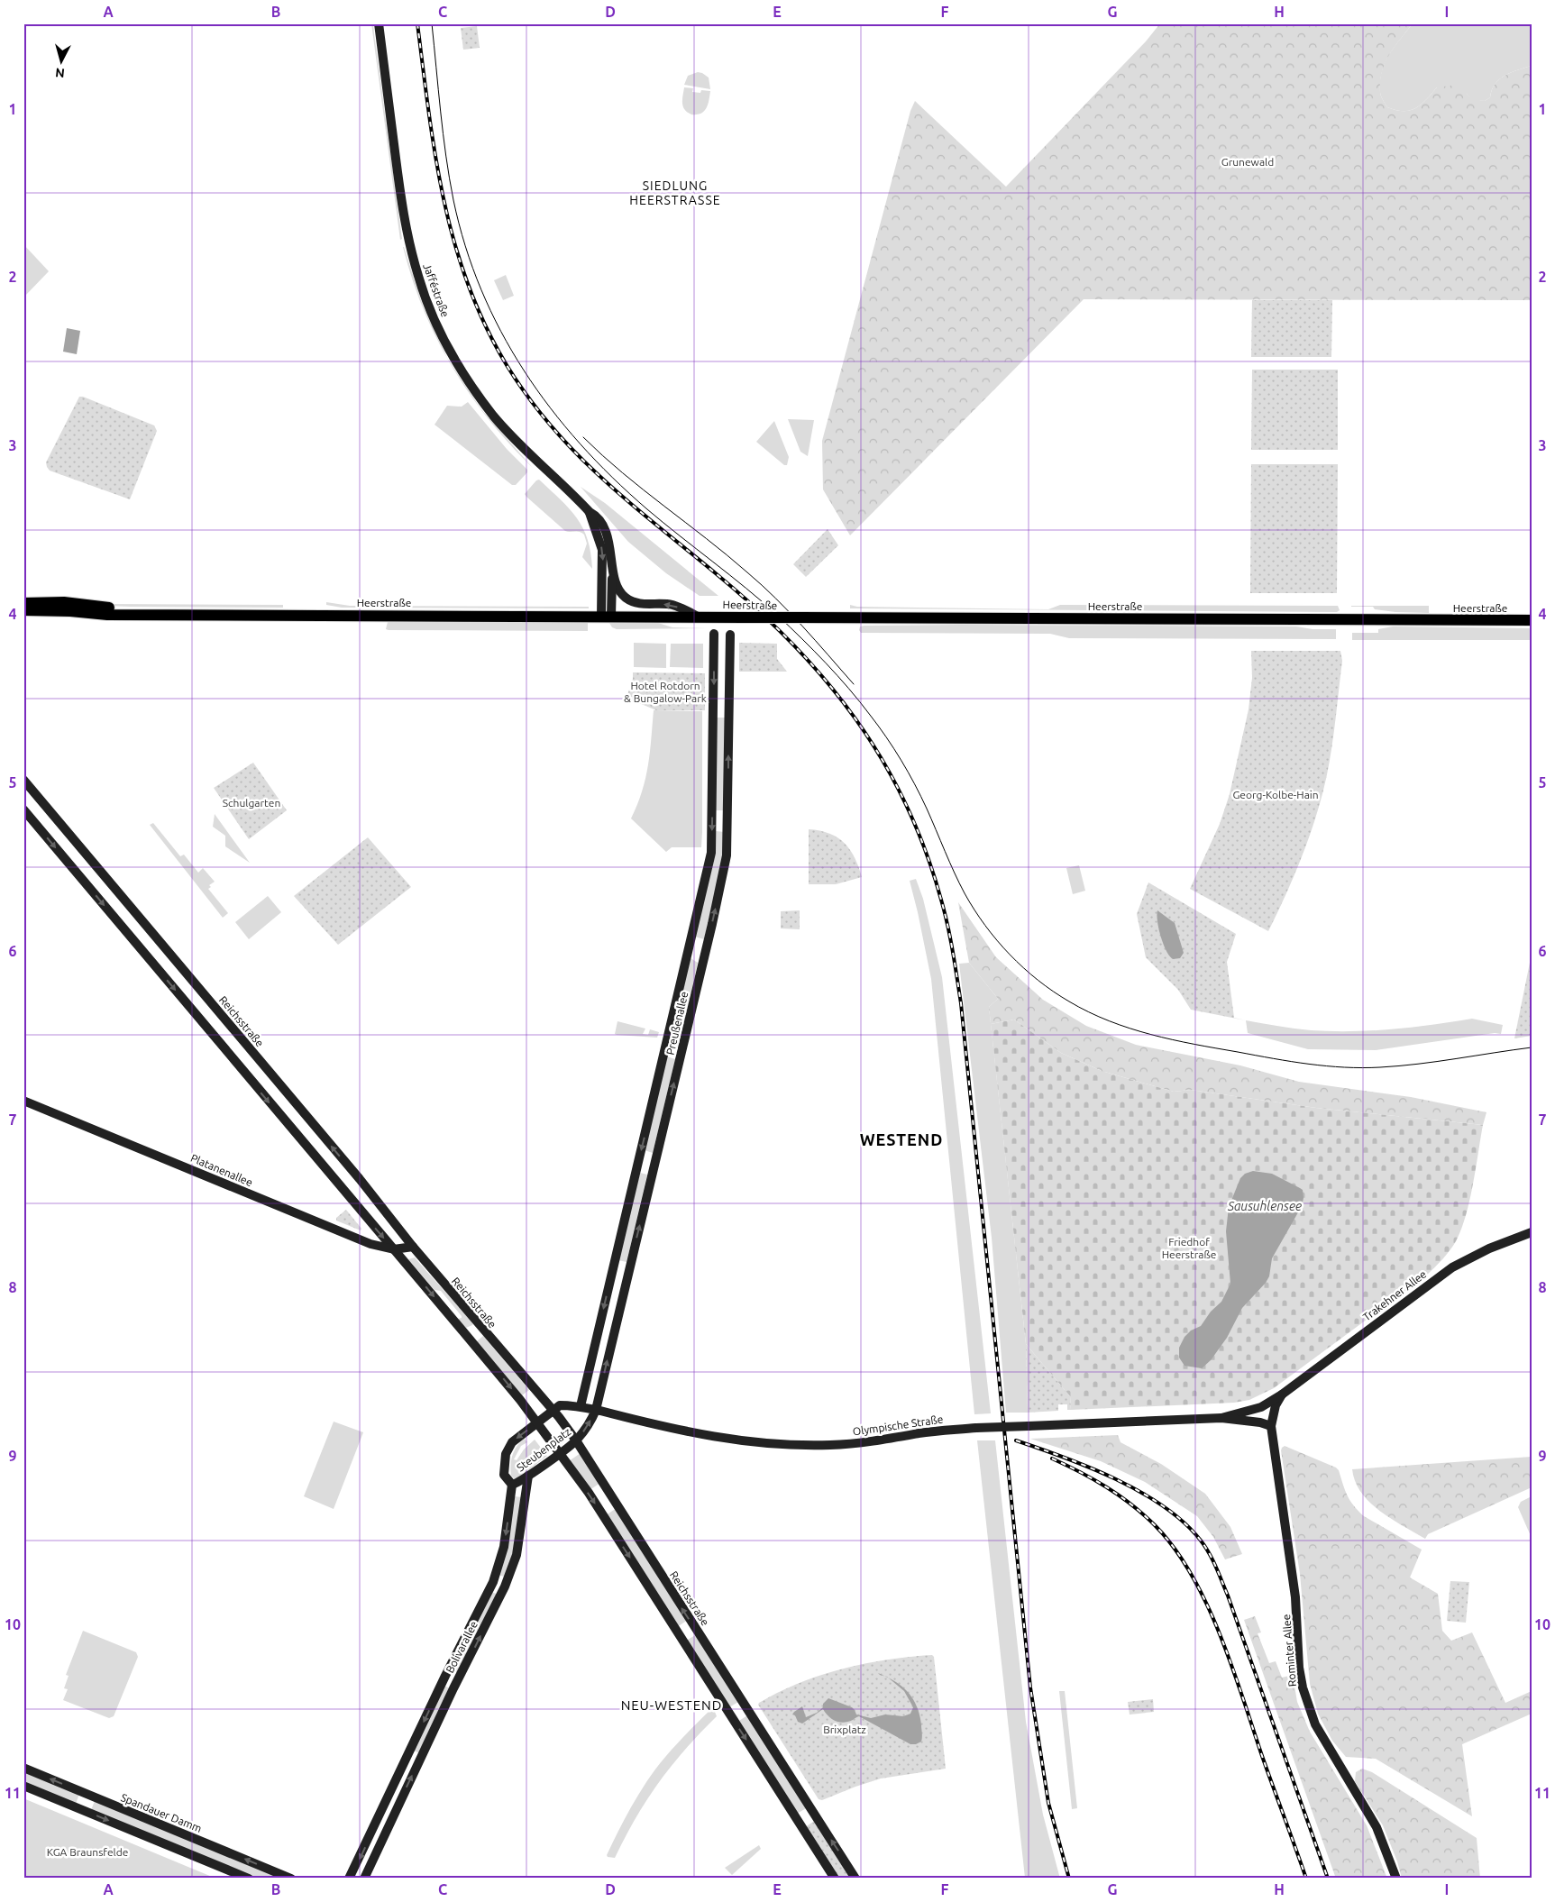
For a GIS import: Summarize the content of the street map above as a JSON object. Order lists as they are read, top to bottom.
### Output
{
  "streets": {
    "main road": [
      "Jafféstraße",
      "Heerstraße",
      "Reichsstraße",
      "Preußenallee",
      "Platanenallee",
      "Trakehner Allee",
      "Olympische Straße",
      "Steubenplatz",
      "Bolivarallee",
      "Rominter Allee",
      "Spandauer Damm"
    ]
  },
  "crossings": [
    ["Jafféstraße", "Heerstraße"],
    ["Reichsstraße", "Platanenallee"],
    ["Reichsstraße", "Steubenplatz"],
    ["Preußenallee", "Olympische Straße"],
    ["Preußenallee", "Steubenplatz"],
    ["Trakehner Allee", "Olympische Straße"],
    ["Olympische Straße", "Steubenplatz"],
    ["Olympische Straße", "Rominter Allee"],
    ["Steubenplatz", "Bolivarallee"]
  ],
  "districts": ["SIEDLUNG HEERSTRASSE", "WESTEND", "NEU-WESTEND"],
  "water": ["Sausuhlensee"],
  "parks": [
    "Grunewald",
    "Hotel Rotdorn & Bungalow-Park",
    "Georg-Kolbe-Hain",
    "Schulgarten",
    "Friedhof Heerstraße",
    "Brixplatz",
    "KGA Braunsfelde"
  ],
  "north": "bottom",
  "grid": {
    "columns": [
      "A",
      "B",
      "C",
      "D",
      "E",
      "F",
      "G",
      "H",
      "I"
    ],
    "rows": [
      "1",
      "2",
      "3",
      "4",
      "5",
      "6",
      "7",
      "8",
      "9",
      "10",
      "11"
    ]
  }
}
